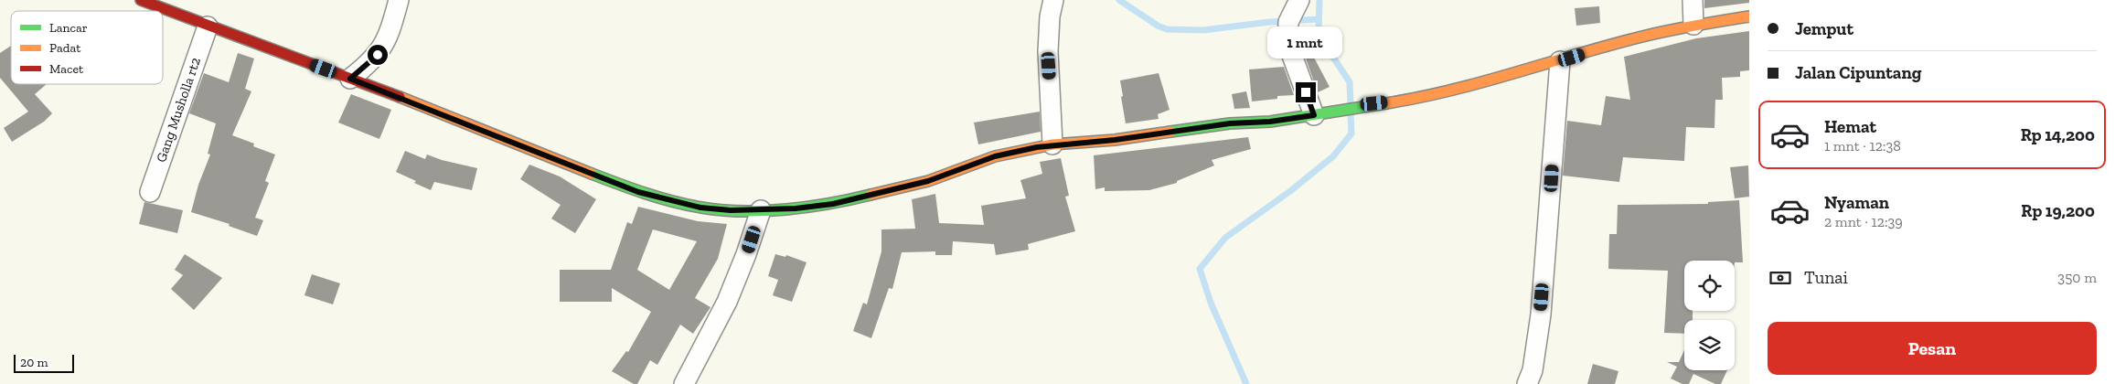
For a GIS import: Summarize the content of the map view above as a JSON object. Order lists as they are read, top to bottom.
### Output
{
  "streets": {
    "street": ["Gang Musholla rt2"]
  },
  "legend": ["Lancar", "Padat", "Macet"],
  "scale_bar": "20 m",
  "page": {
    "banner": ["Jemput", "Jalan Cipuntang"],
    "bubble": "1 mnt",
    "list": [
      {
        "name": "Hemat",
        "note": "1 mnt · 12:38",
        "value": "Rp 14,200"
      },
      {
        "name": "Nyaman",
        "note": "2 mnt · 12:39",
        "value": "Rp 19,200"
      }
    ],
    "pay": ["Tunai", "350 m"],
    "buttons": "Pesan",
    "scale": "20 m"
  }
}
